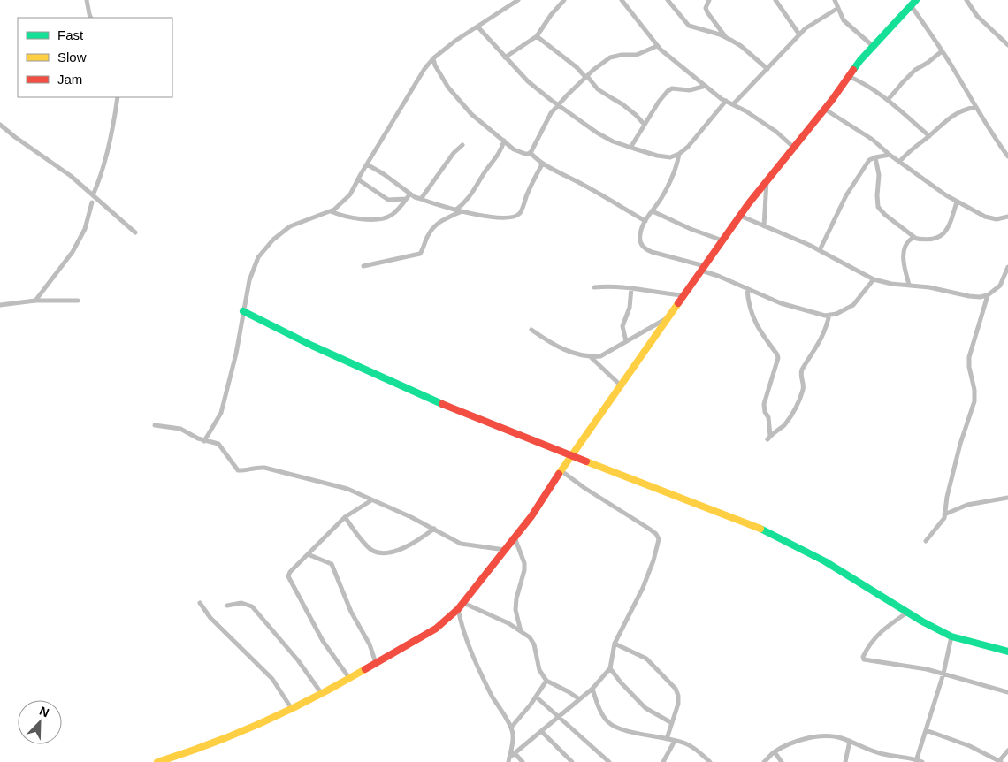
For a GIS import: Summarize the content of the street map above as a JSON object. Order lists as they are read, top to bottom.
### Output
{
  "legend": ["Fast", "Slow", "Jam"],
  "north": "top right"
}
